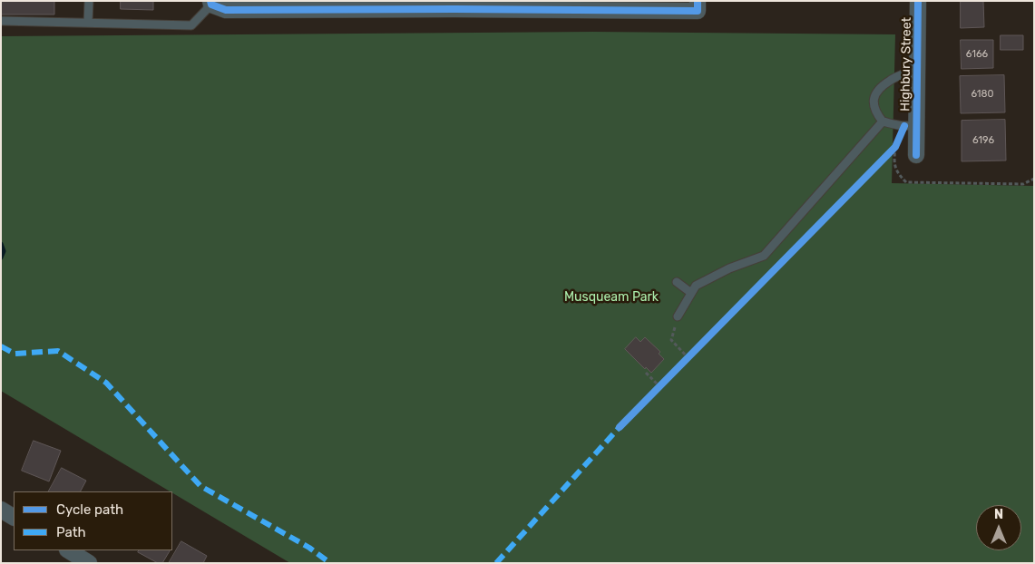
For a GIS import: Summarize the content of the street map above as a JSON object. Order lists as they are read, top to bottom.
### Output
{
  "streets": {
    "street": ["Highbury Street"]
  },
  "parks": ["Musqueam Park"],
  "house_numbers": ["6166", "6180", "6196"],
  "legend": ["Cycle path", "Path"],
  "north": "top"
}
